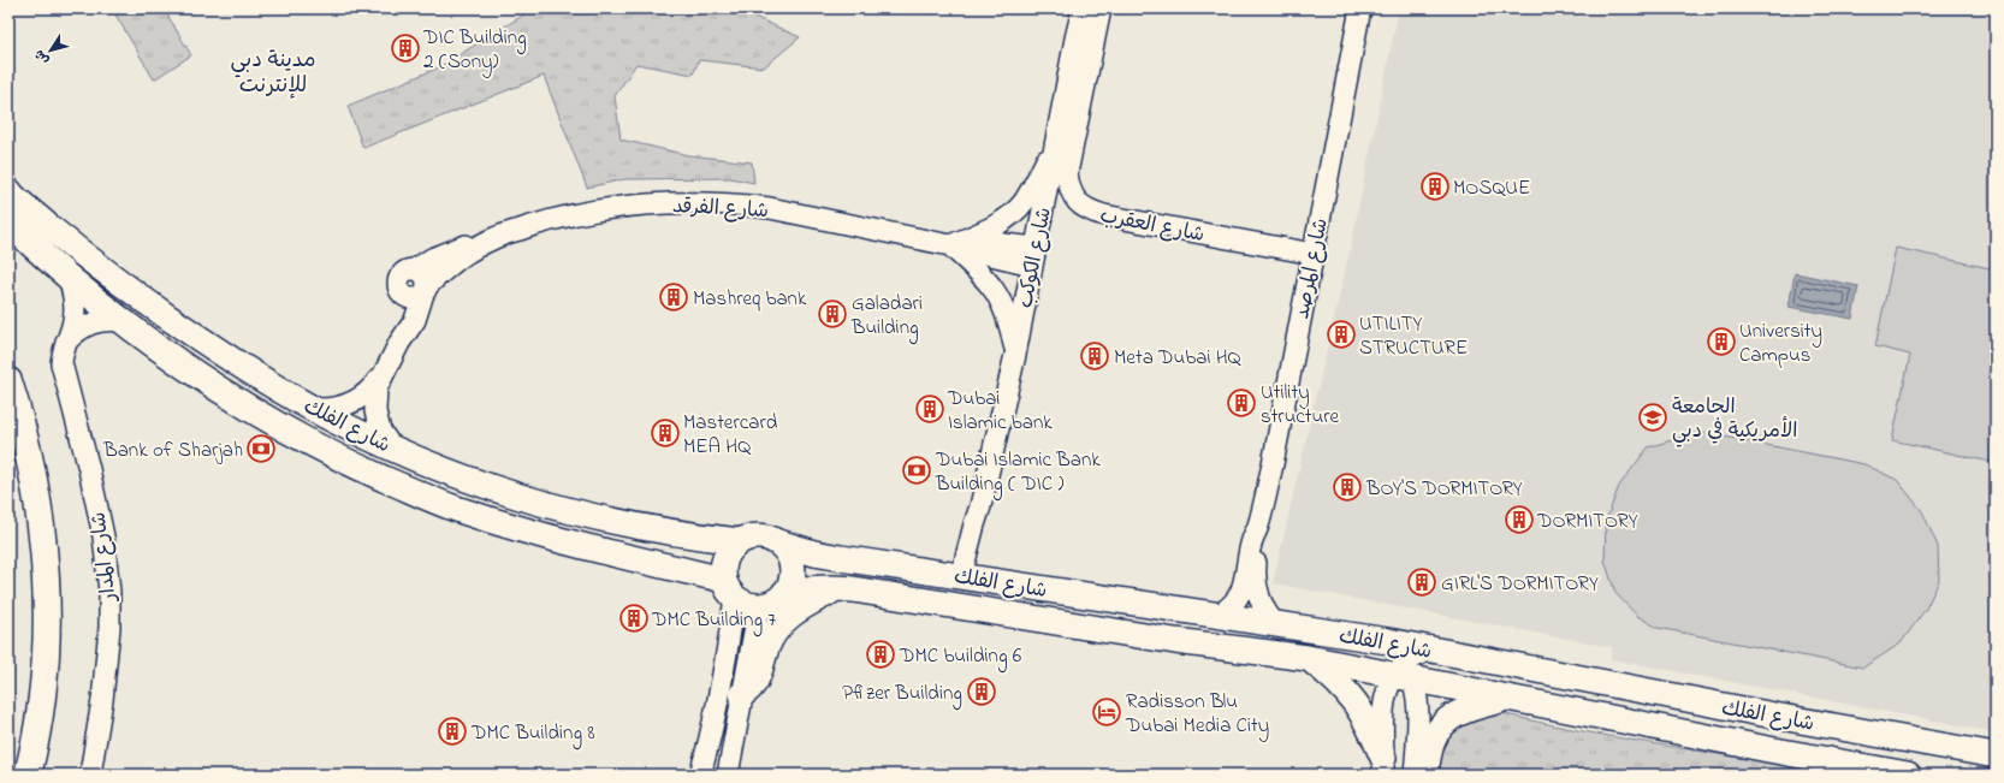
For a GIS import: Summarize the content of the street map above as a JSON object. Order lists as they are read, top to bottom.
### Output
{
  "streets": {
    "street": [
      "شارع الفرقد",
      "شارع العقرب",
      "شارع الكوكب",
      "شارع المرصد",
      "شارع الفلك",
      "شارع المدار"
    ]
  },
  "crossings": [
    ["شارع الفرقد", "شارع الكوكب"],
    ["شارع العقرب", "شارع المرصد"],
    ["شارع الكوكب", "شارع الفلك"],
    ["شارع المرصد", "شارع الفلك"],
    ["شارع الفلك", "شارع المدار"]
  ],
  "districts": ["مدينة دبي للإنترنت"],
  "places": {
    "building": [
      "DIC Building 2 (Sony)",
      "MOSQUE",
      "Mashreq bank",
      "Galadari Building",
      "UTILITY STRUCTURE",
      "University Campus",
      "Meta Dubai HQ",
      "Utility structure",
      "Dubai Islamic bank",
      "Mastercard MEA HQ",
      "BOY'S DORMITORY",
      "DORMITORY",
      "GIRL'S DORMITORY",
      "DMC Building 7",
      "DMC building 6",
      "Pfizer Building",
      "DMC Building 8"
    ],
    "school or university": ["الجامعة الأمريكية في دبي"],
    "bank": ["Bank of Sharjah", "Dubai Islamic Bank Building ( DIC )"],
    "hotel": ["Radisson Blu Dubai Media City"]
  },
  "north": "bottom left"
}
